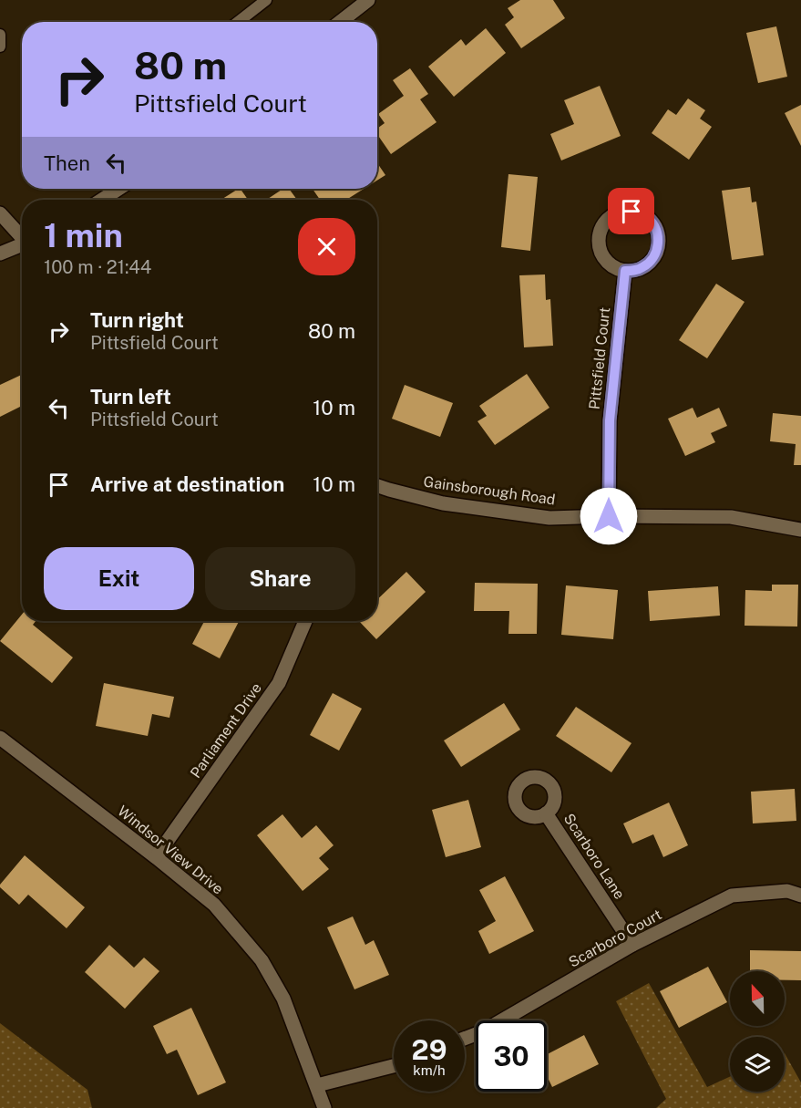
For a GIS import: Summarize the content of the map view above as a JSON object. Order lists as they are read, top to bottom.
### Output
{
  "streets": {
    "street": [
      "Pittsfield Court",
      "Gainsborough Road",
      "Parliament Drive",
      "Windsor View Drive",
      "Scarboro Lane",
      "Scarboro Court"
    ]
  },
  "crossings": [
    ["Pittsfield Court", "Gainsborough Road"],
    ["Parliament Drive", "Windsor View Drive"],
    ["Scarboro Lane", "Scarboro Court"]
  ],
  "north": "top",
  "page": {
    "turn": ["80 m", "Pittsfield Court"],
    "then": "Then",
    "heading": ["1 min", "100 m · 21:44"],
    "list": [
      {
        "name": "Turn right",
        "note": "Pittsfield Court",
        "value": "80 m"
      },
      {
        "name": "Turn left",
        "note": "Pittsfield Court",
        "value": "10 m"
      },
      {
        "name": "Arrive at destination",
        "value": "10 m"
      }
    ],
    "buttons": ["Exit", "Share"],
    "speed": "29 km/h",
    "limit": "30"
  }
}
